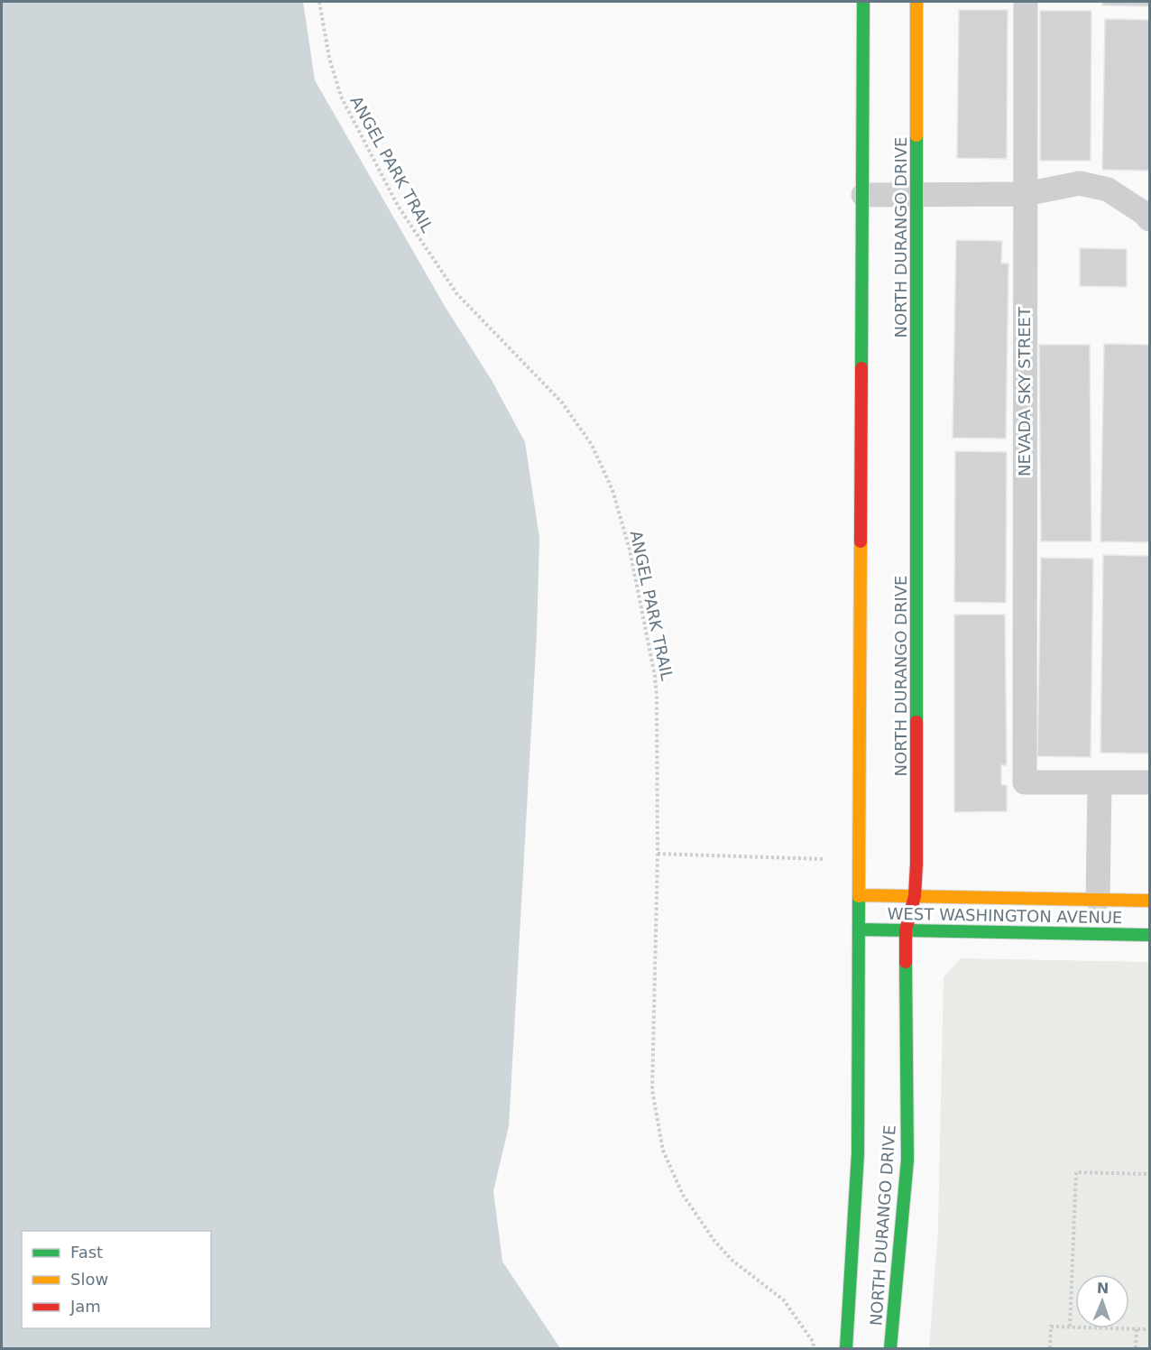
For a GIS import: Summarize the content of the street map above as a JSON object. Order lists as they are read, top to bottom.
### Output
{
  "streets": {
    "main road": ["NORTH DURANGO DRIVE", "WEST WASHINGTON AVENUE"],
    "street": ["NEVADA SKY STREET"],
    "path": ["ANGEL PARK TRAIL"]
  },
  "crossings": [
    ["NORTH DURANGO DRIVE", "WEST WASHINGTON AVENUE"]
  ],
  "legend": ["Fast", "Slow", "Jam"],
  "north": "top"
}
